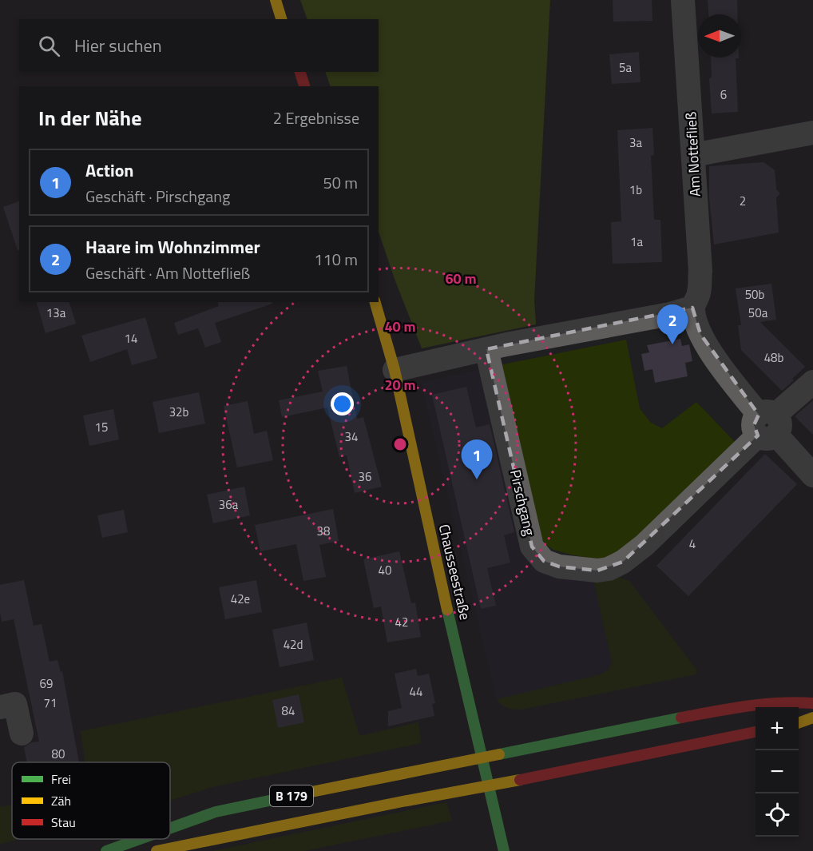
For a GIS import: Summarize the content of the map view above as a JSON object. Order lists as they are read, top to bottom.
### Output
{
  "streets": {
    "main road": ["Chausseestraße", "B 179"],
    "street": ["Am Nottefließ", "Pirschgang"]
  },
  "crossings": [
    ["Chausseestraße", "B 179"]
  ],
  "house_numbers": [
    "5a",
    "6",
    "3a",
    "1b",
    "2",
    "1a",
    "50b",
    "13a",
    "50a",
    "14",
    "48b",
    "32b",
    "15",
    "34",
    "36",
    "36a",
    "38",
    "4",
    "40",
    "42e",
    "42",
    "42d",
    "69",
    "44",
    "71",
    "84",
    "80"
  ],
  "legend": ["Frei", "Zäh", "Stau"],
  "north": "left",
  "page": {
    "search": "Hier suchen",
    "heading": ["In der Nähe", "2 Ergebnisse"],
    "list": [
      {
        "mark": "1",
        "name": "Action",
        "note": "Geschäft · Pirschgang",
        "value": "50 m"
      },
      {
        "mark": "2",
        "name": "Haare im Wohnzimmer",
        "note": "Geschäft · Am Nottefließ",
        "value": "110 m"
      }
    ],
    "pins": ["2", "1"],
    "map_buttons": ["+", "−"]
  },
  "rings": ["60 m", "40 m", "20 m"]
}
